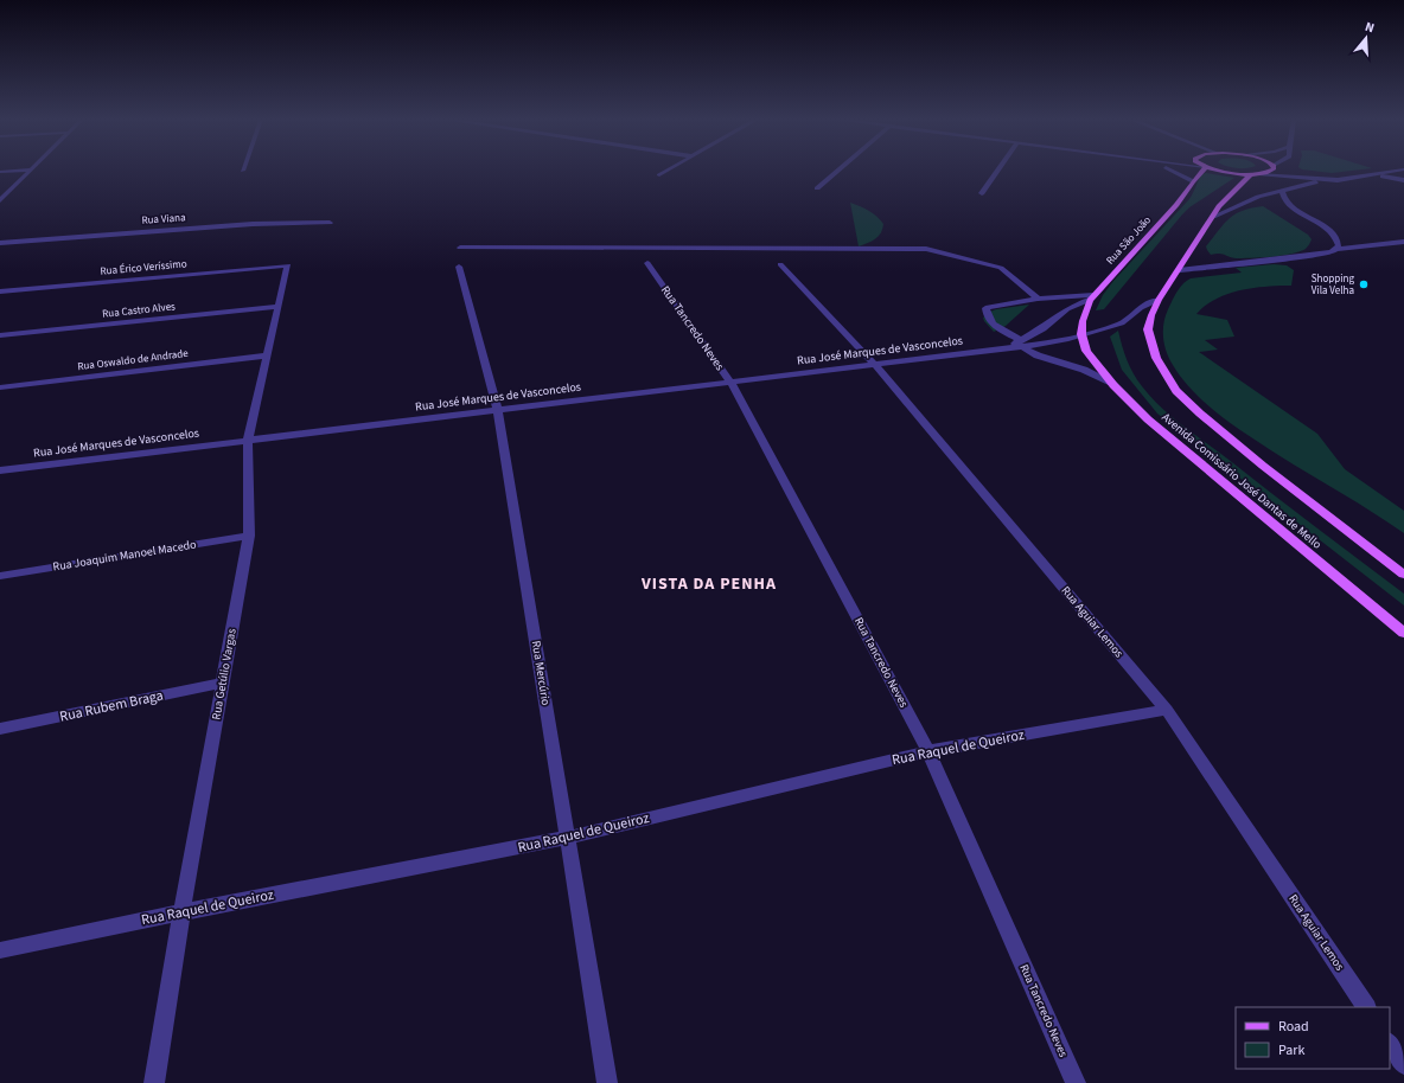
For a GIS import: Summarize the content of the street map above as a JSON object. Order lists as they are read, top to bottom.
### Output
{
  "streets": {
    "main road": ["Rua São João", "Avenida Comissário José Dantas de Mello"],
    "street": [
      "Rua Viana",
      "Rua Érico Veríssimo",
      "Rua Castro Alves",
      "Rua Tancredo Neves",
      "Rua José Marques de Vasconcelos",
      "Rua Oswaldo de Andrade",
      "Rua Joaquim Manoel Macedo",
      "Rua Aguiar Lemos",
      "Rua Mercúrio",
      "Rua Getúlio Vargas",
      "Rua Rubem Braga",
      "Rua Raquel de Queiroz"
    ]
  },
  "crossings": [
    ["Rua São João", "Rua José Marques de Vasconcelos"],
    ["Rua São João", "Avenida Comissário José Dantas de Mello"],
    ["Rua Érico Veríssimo", "Rua Getúlio Vargas"],
    ["Rua Castro Alves", "Rua Getúlio Vargas"],
    ["Rua Tancredo Neves", "Rua José Marques de Vasconcelos"],
    ["Rua Tancredo Neves", "Rua Raquel de Queiroz"],
    ["Rua José Marques de Vasconcelos", "Avenida Comissário José Dantas de Mello"],
    ["Rua José Marques de Vasconcelos", "Rua Aguiar Lemos"],
    ["Rua José Marques de Vasconcelos", "Rua Mercúrio"],
    ["Rua José Marques de Vasconcelos", "Rua Getúlio Vargas"],
    ["Rua Oswaldo de Andrade", "Rua Getúlio Vargas"],
    ["Rua Joaquim Manoel Macedo", "Rua Getúlio Vargas"],
    ["Rua Aguiar Lemos", "Rua Raquel de Queiroz"],
    ["Rua Mercúrio", "Rua Raquel de Queiroz"],
    ["Rua Getúlio Vargas", "Rua Rubem Braga"],
    ["Rua Getúlio Vargas", "Rua Raquel de Queiroz"]
  ],
  "districts": ["VISTA DA PENHA"],
  "places": ["Shopping Vila Velha"],
  "legend": ["Road", "Park"],
  "north": "top"
}
